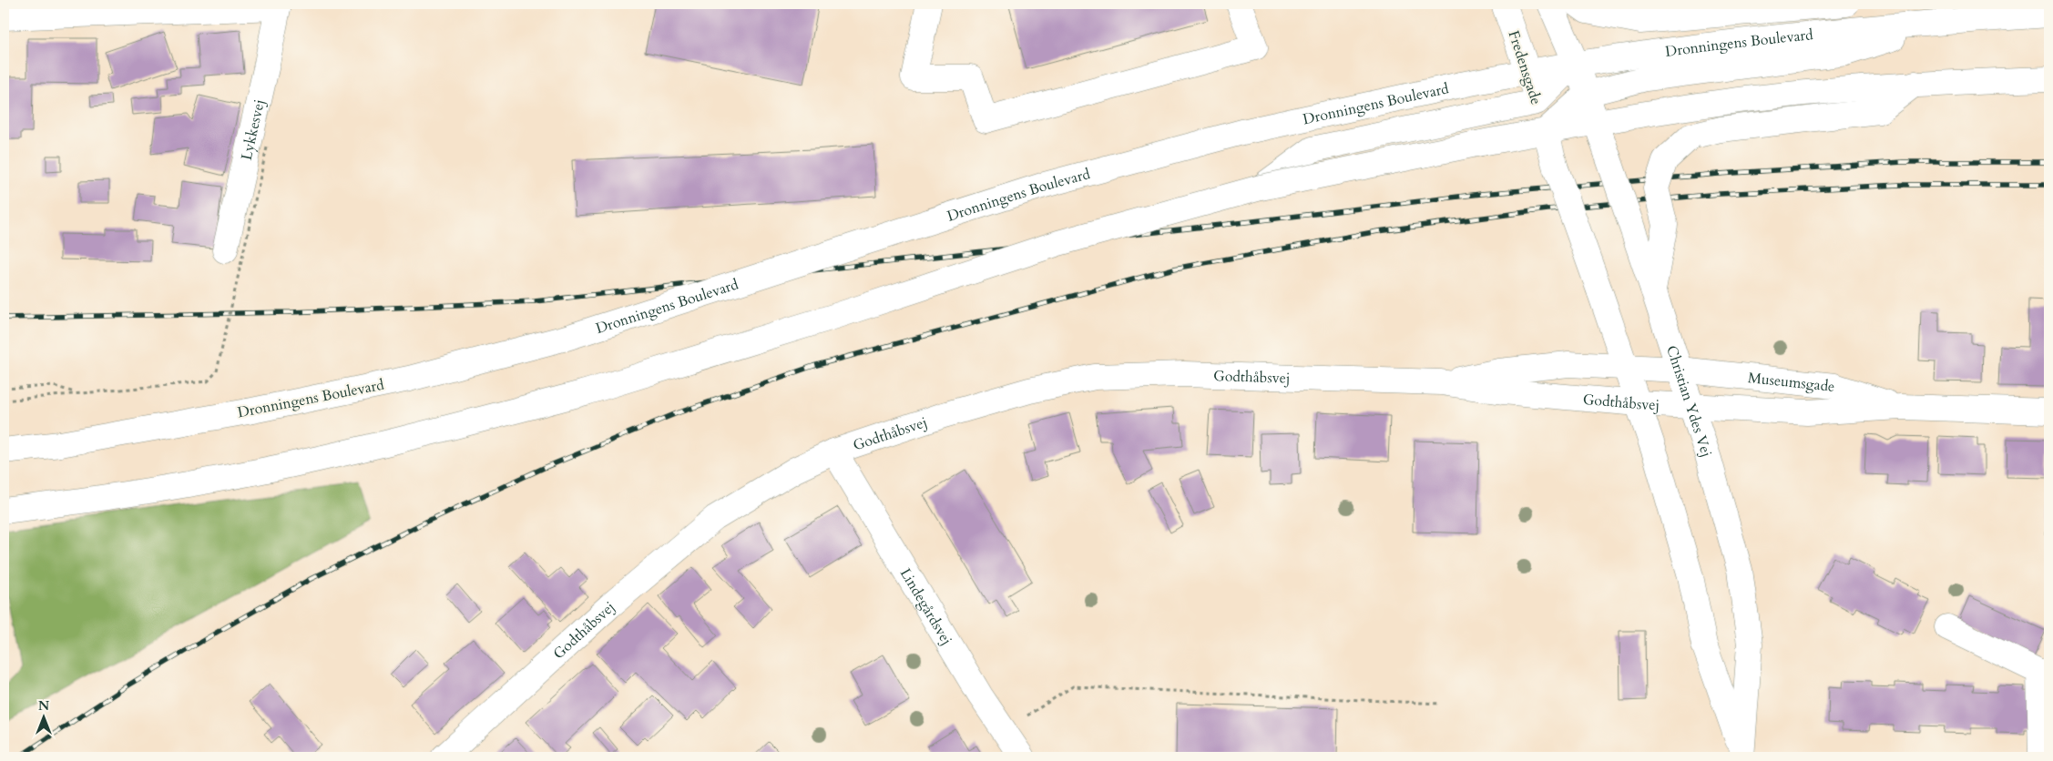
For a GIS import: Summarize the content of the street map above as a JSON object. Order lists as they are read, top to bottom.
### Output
{
  "streets": {
    "main road": [
      "Dronningens Boulevard",
      "Fredensgade",
      "Lykkesvej",
      "Godthåbsvej",
      "Museumsgade",
      "Christian Ydes Vej",
      "Lindegårdsvej"
    ]
  },
  "crossings": [
    ["Dronningens Boulevard", "Fredensgade"],
    ["Dronningens Boulevard", "Christian Ydes Vej"],
    ["Fredensgade", "Christian Ydes Vej"],
    ["Godthåbsvej", "Museumsgade"],
    ["Godthåbsvej", "Christian Ydes Vej"],
    ["Godthåbsvej", "Lindegårdsvej"],
    ["Museumsgade", "Christian Ydes Vej"]
  ],
  "north": "top"
}
